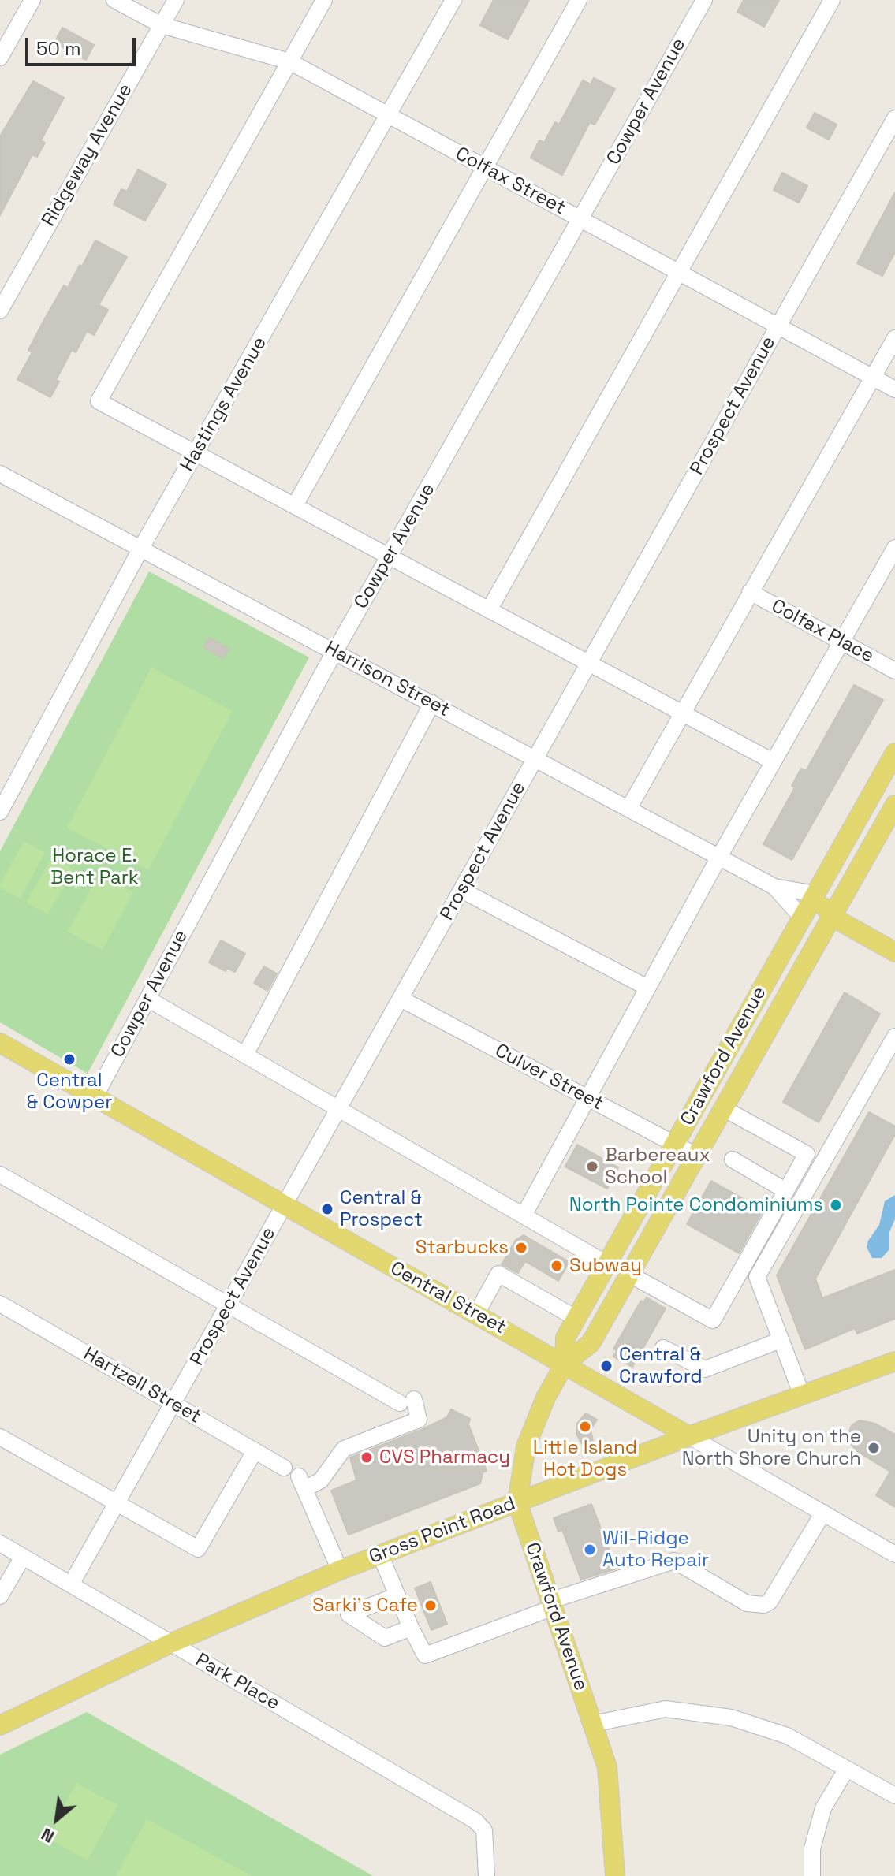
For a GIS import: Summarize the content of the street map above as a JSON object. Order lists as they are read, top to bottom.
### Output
{
  "streets": {
    "main road": ["Crawford Avenue", "Central Street", "Gross Point Road"],
    "street": [
      "Cowper Avenue",
      "Ridgeway Avenue",
      "Colfax Street",
      "Hastings Avenue",
      "Prospect Avenue",
      "Colfax Place",
      "Harrison Street",
      "Culver Street",
      "Hartzell Street",
      "Park Place"
    ]
  },
  "crossings": [
    ["Cowper Avenue", "Colfax Street"],
    ["Cowper Avenue", "Harrison Street"],
    ["Cowper Avenue", "Central Street"],
    ["Ridgeway Avenue", "Colfax Street"],
    ["Colfax Street", "Hastings Avenue"],
    ["Colfax Street", "Prospect Avenue"],
    ["Hastings Avenue", "Harrison Street"],
    ["Prospect Avenue", "Harrison Street"],
    ["Prospect Avenue", "Culver Street"],
    ["Prospect Avenue", "Central Street"],
    ["Prospect Avenue", "Hartzell Street"],
    ["Prospect Avenue", "Park Place"],
    ["Harrison Street", "Crawford Avenue"],
    ["Crawford Avenue", "Culver Street"],
    ["Crawford Avenue", "Central Street"],
    ["Crawford Avenue", "Gross Point Road"],
    ["Central Street", "Gross Point Road"],
    ["Gross Point Road", "Park Place"]
  ],
  "parks": ["Horace E. Bent Park"],
  "places": [
    "Central & Cowper",
    "Barbereaux School",
    "North Pointe Condominiums",
    "Central & Prospect",
    "Starbucks",
    "Subway",
    "Central & Crawford",
    "Little Island Hot Dogs",
    "Unity on the North Shore Church",
    "CVS Pharmacy",
    "Wil-Ridge Auto Repair",
    "Sarki's Cafe"
  ],
  "scale_bar": "50 m",
  "north": "bottom left"
}
